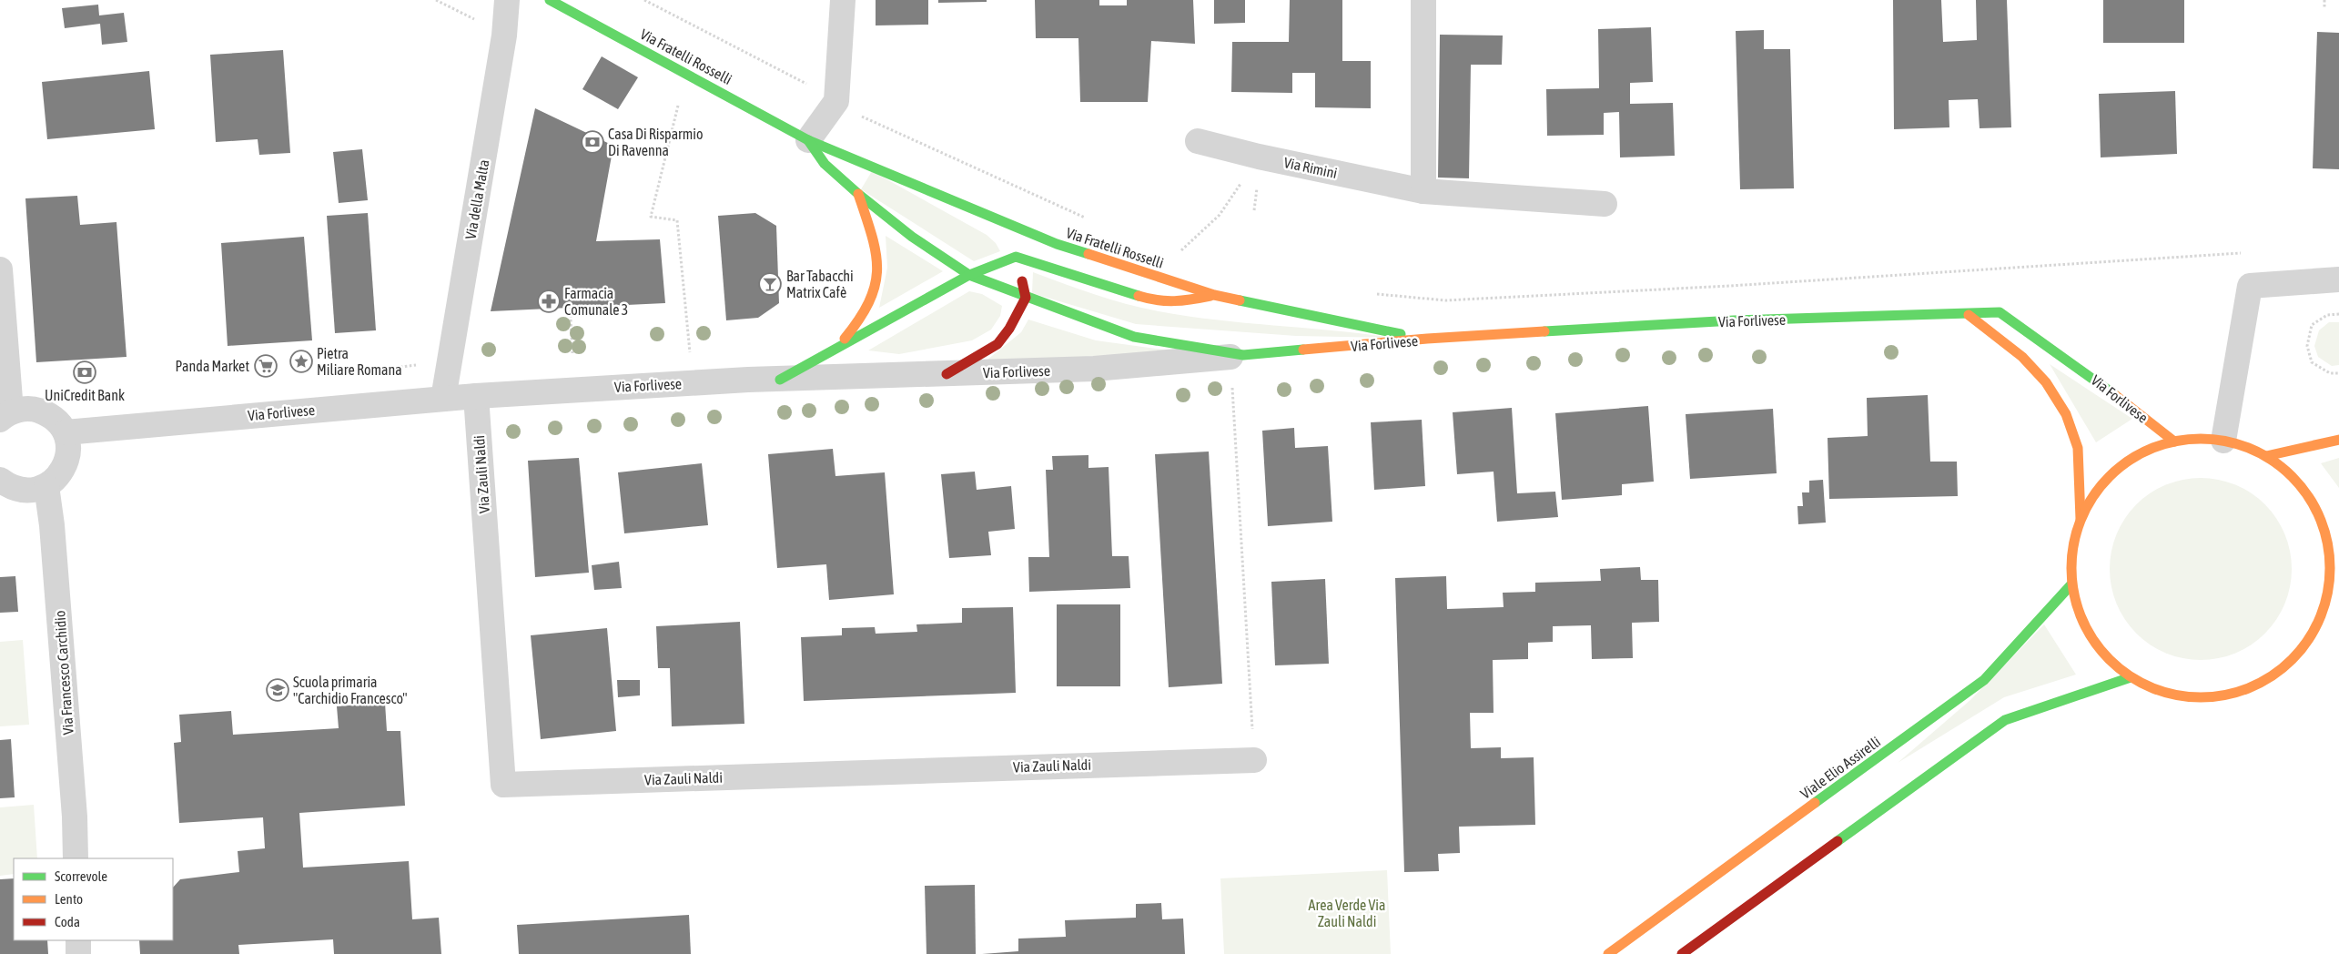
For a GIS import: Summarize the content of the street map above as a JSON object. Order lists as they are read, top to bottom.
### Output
{
  "streets": {
    "main road": ["Via Fratelli Rosselli", "Via Forlivese", "Viale Elio Assirelli"],
    "street": [
      "Via Rimini",
      "Via della Malta",
      "Via Zauli Naldi",
      "Via Francesco Carchidio"
    ]
  },
  "crossings": [
    ["Via Fratelli Rosselli", "Via Forlivese"],
    ["Via della Malta", "Via Forlivese"],
    ["Via Forlivese", "Via Zauli Naldi"]
  ],
  "parks": ["Area Verde Via Zauli Naldi"],
  "places": {
    "bank": ["Casa Di Risparmio Di Ravenna", "UniCredit Bank"],
    "bar": ["Bar Tabacchi Matrix Cafè"],
    "pharmacy": ["Farmacia Comunale 3"],
    "place": ["Pietra Miliare Romana"],
    "supermarket": ["Panda Market"],
    "school or university": ["Scuola primaria \"Carchidio Francesco\""]
  },
  "legend": ["Scorrevole", "Lento", "Coda"]
}
